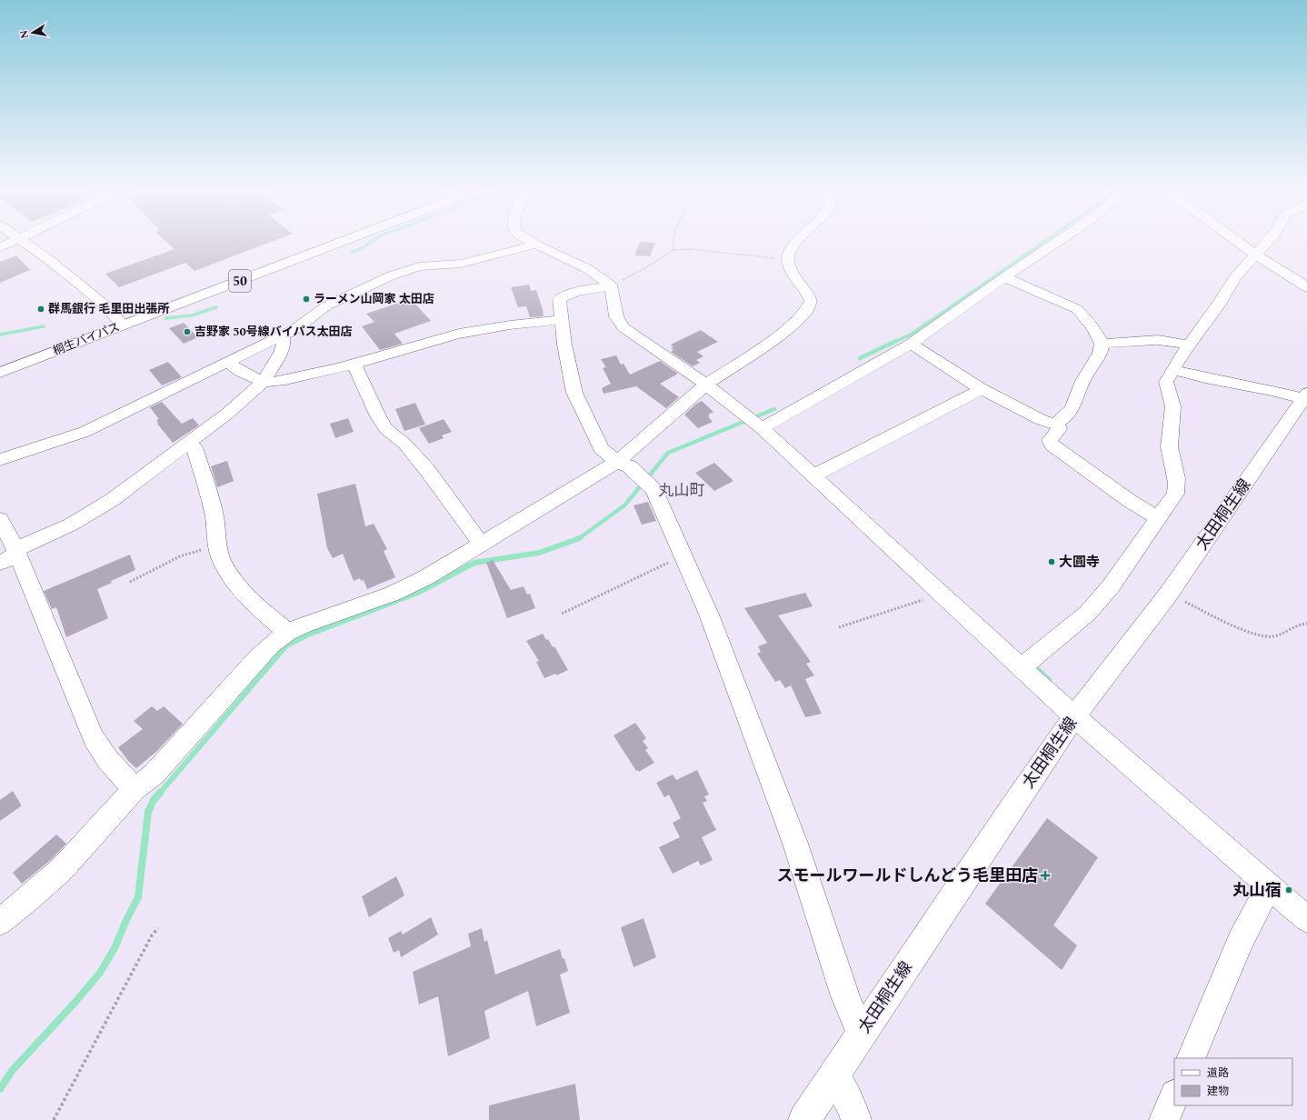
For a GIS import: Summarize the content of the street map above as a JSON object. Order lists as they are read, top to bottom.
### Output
{
  "streets": {
    "main road": ["50", "桐生バイパス", "太田桐生線"]
  },
  "districts": ["丸山町"],
  "places": {
    "other": [
      "ラーメン山岡家 太田店",
      "群馬銀行 毛里田出張所",
      "吉野家 50号線バイパス太田店",
      "大圓寺",
      "丸山宿"
    ],
    "health": ["スモールワールドしんどう毛里田店"]
  },
  "legend": ["道路", "建物"],
  "north": "left"
}
